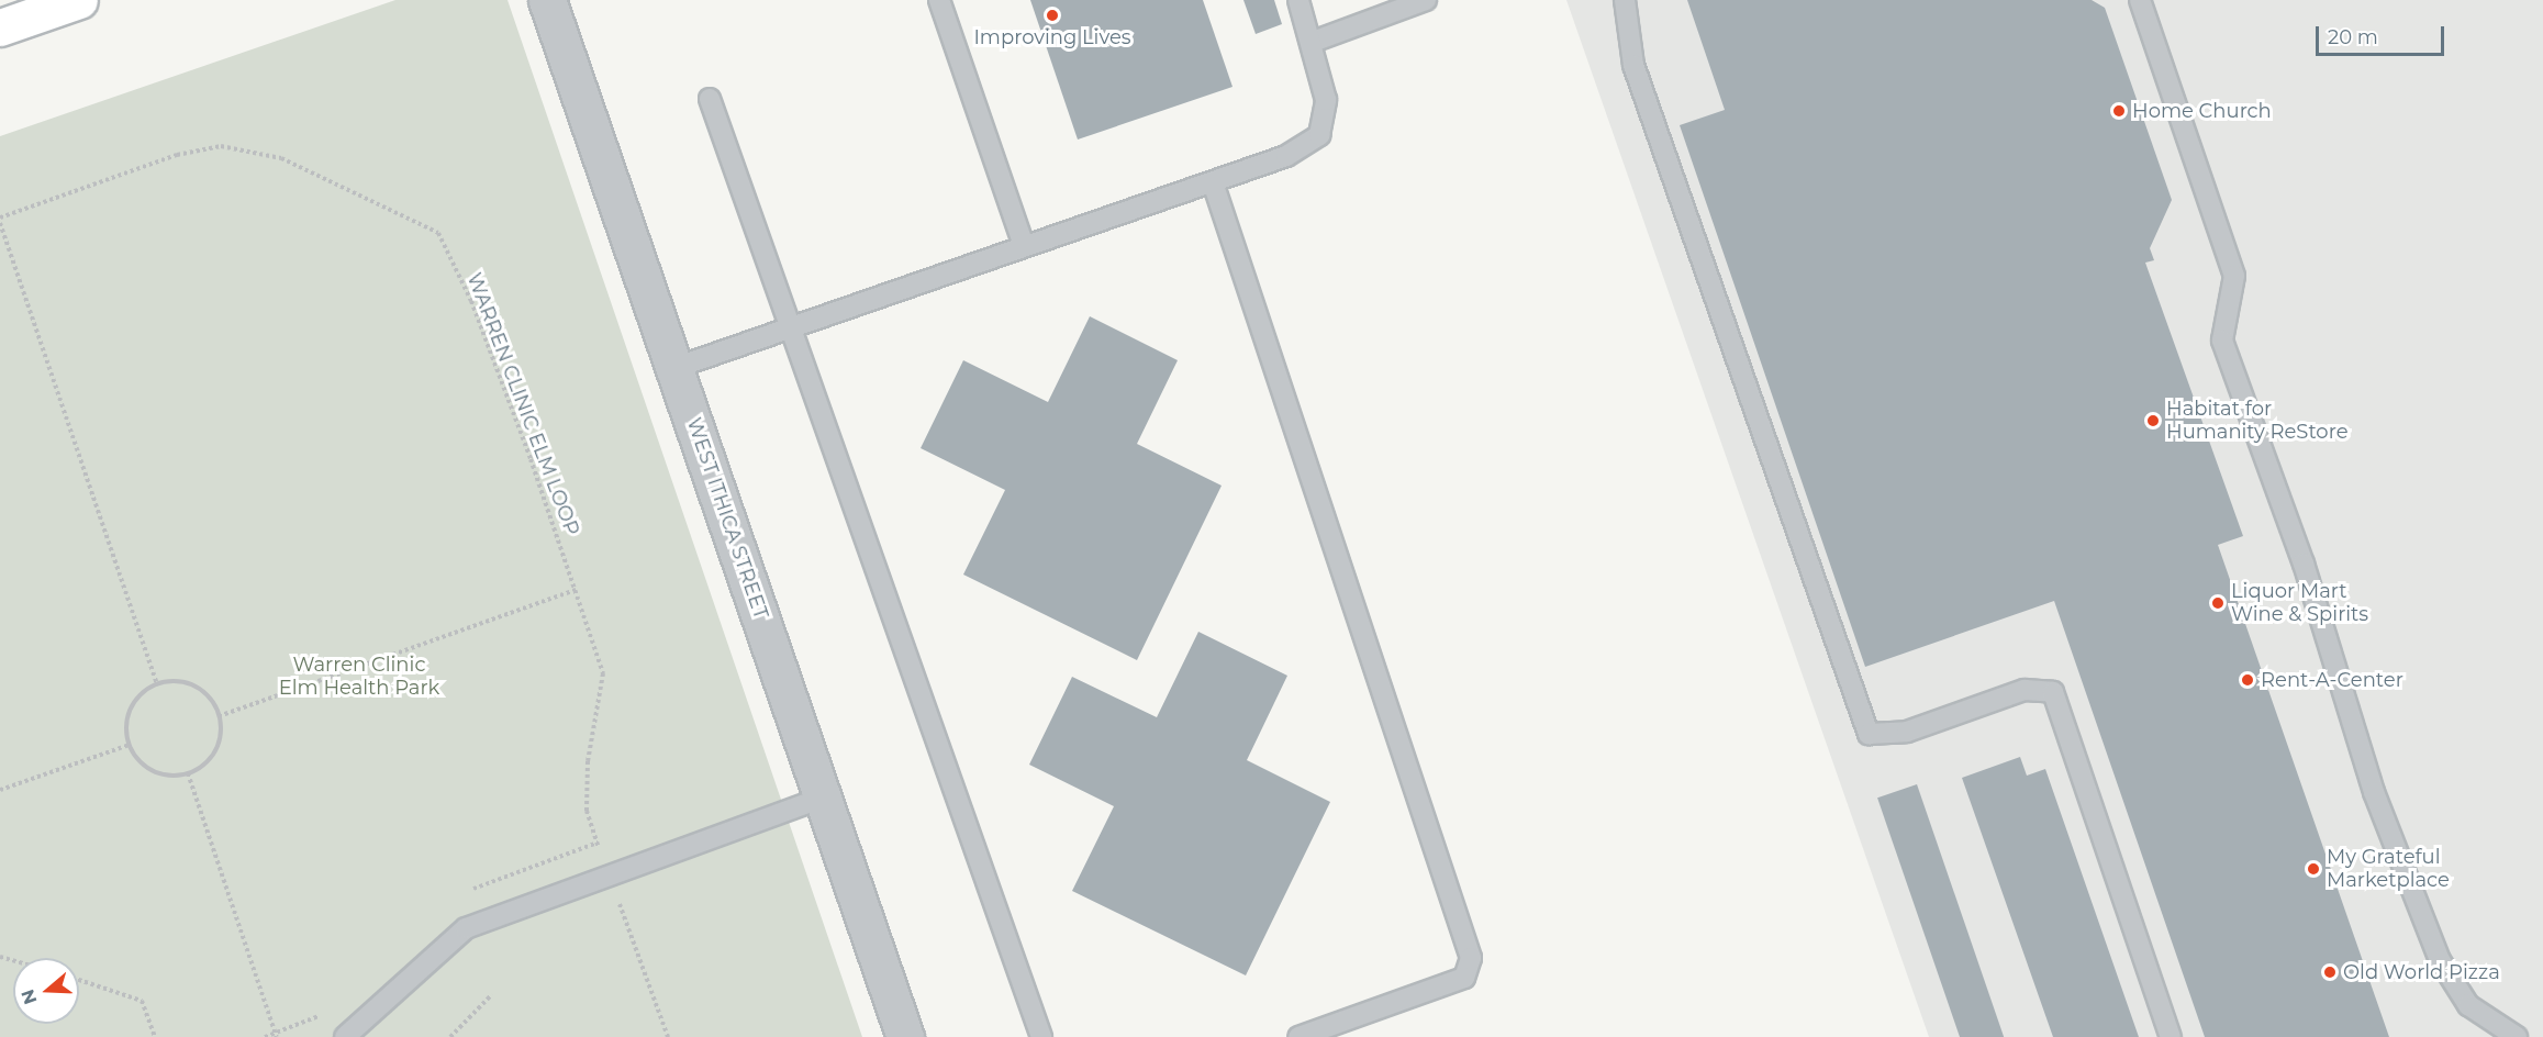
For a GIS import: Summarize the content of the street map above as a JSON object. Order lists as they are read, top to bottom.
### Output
{
  "streets": {
    "street": ["WEST ITHICA STREET"],
    "path": ["WARREN CLINIC ELM LOOP"]
  },
  "parks": ["Warren Clinic Elm Health Park"],
  "places": [
    "Improving Lives",
    "Home Church",
    "Habitat for Humanity ReStore",
    "Liquor Mart Wine & Spirits",
    "Rent-A-Center",
    "My Grateful Marketplace",
    "Old World Pizza"
  ],
  "scale_bar": "20 m",
  "north": "left"
}
